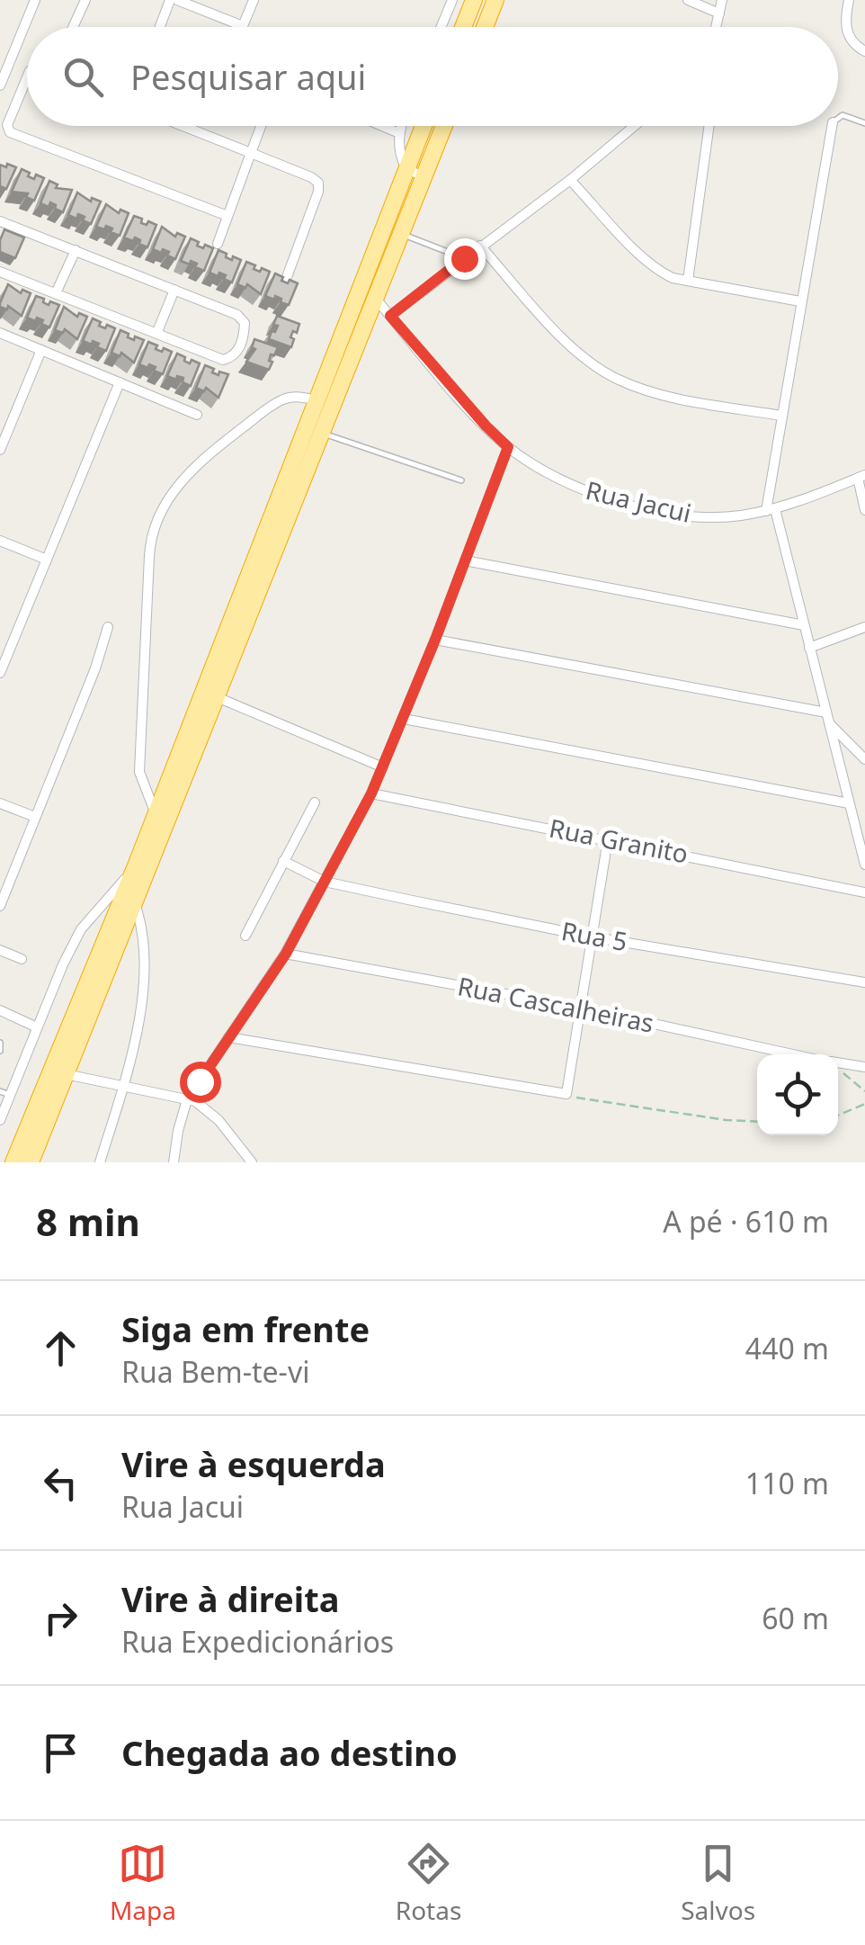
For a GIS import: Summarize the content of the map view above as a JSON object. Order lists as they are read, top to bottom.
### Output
{
  "streets": {
    "street": [
      "Rua Jacui",
      "Rua Granito",
      "Rua 5",
      "Rua Cascalheiras"
    ]
  },
  "page": {
    "search": "Pesquisar aqui",
    "heading": ["8 min", "A pé · 610 m"],
    "list": [
      ["Siga em frente", "Rua Bem-te-vi", "440 m"],
      ["Vire à esquerda", "Rua Jacui", "110 m"],
      ["Vire à direita", "Rua Expedicionários", "60 m"],
      "Chegada ao destino"
    ],
    "nav": ["Mapa", "Rotas", "Salvos"]
  }
}
